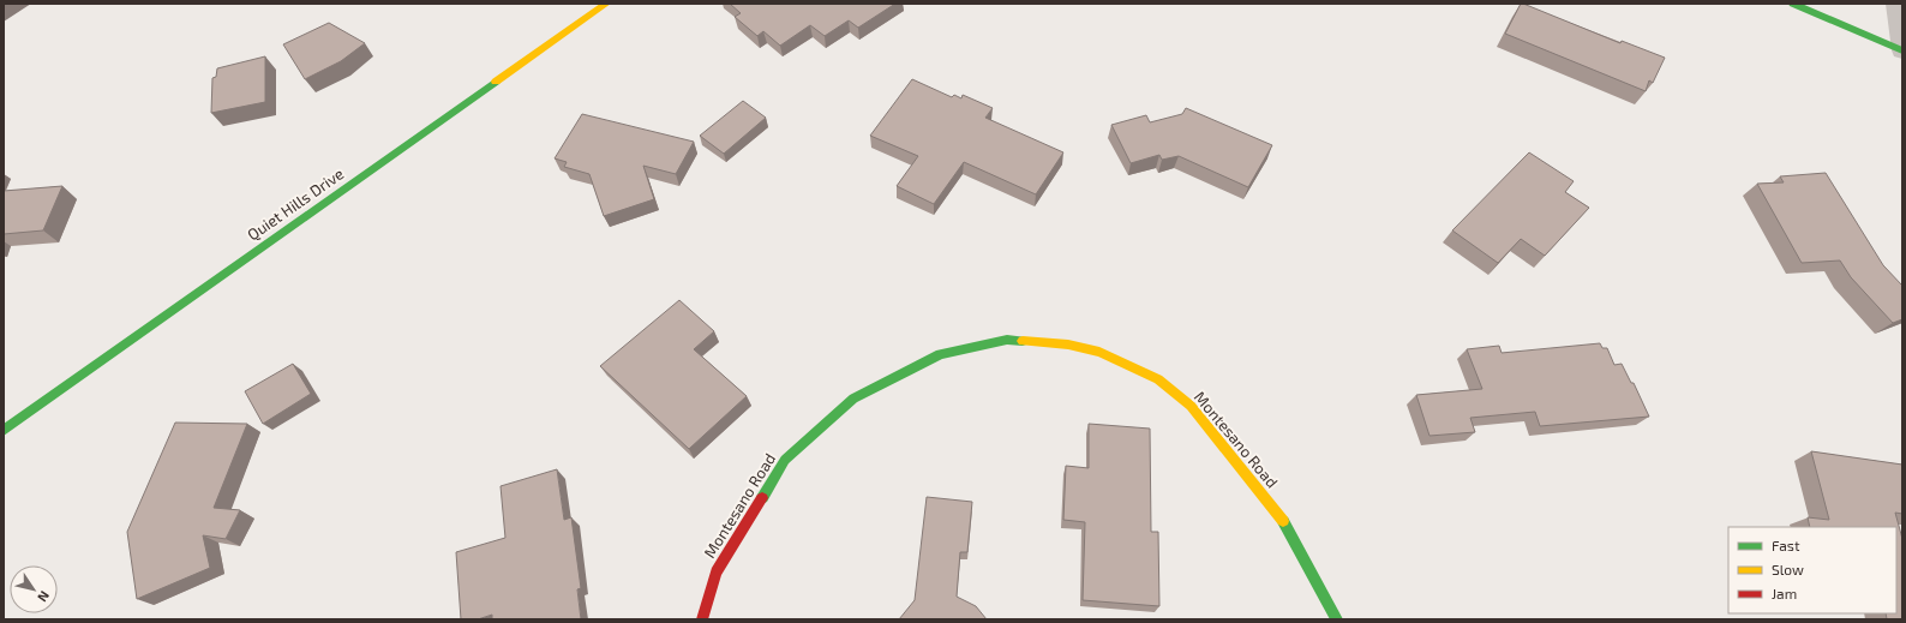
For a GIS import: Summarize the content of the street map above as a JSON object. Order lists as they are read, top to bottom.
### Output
{
  "streets": {
    "street": ["Quiet Hills Drive", "Montesano Road"]
  },
  "legend": ["Fast", "Slow", "Jam"],
  "north": "bottom right"
}
